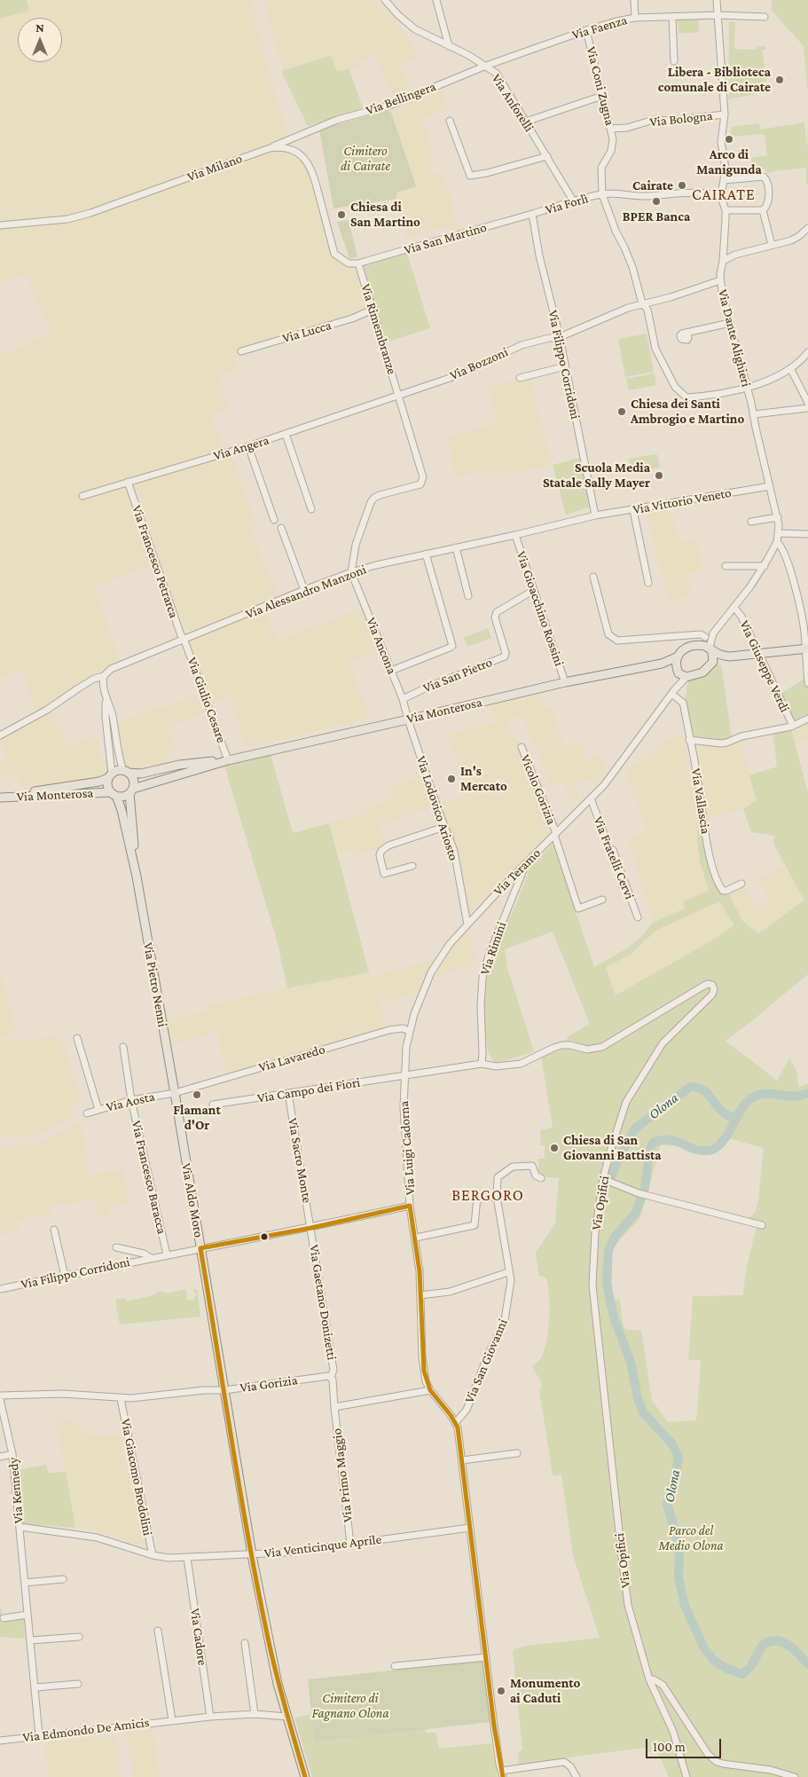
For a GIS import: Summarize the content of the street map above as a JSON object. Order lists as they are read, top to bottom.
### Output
{
  "streets": {
    "main road": ["Via Monterosa", "Via Pietro Nenni", "Via Aldo Moro"],
    "street": [
      "Via Faenza",
      "Via Coni Zugna",
      "Via Bellingera",
      "Via Anforelli",
      "Via Bologna",
      "Via Milano",
      "Via Forlì",
      "Via San Martino",
      "Via Rimembranze",
      "Via Lucca",
      "Via Dante Alighieri",
      "Via Bozzoni",
      "Via Filippo Corridoni",
      "Via Angera",
      "Via Vittorio Veneto",
      "Via Francesco Petrarca",
      "Via Alessandro Manzoni",
      "Via Gioacchino Rossini",
      "Via Ancona",
      "Via Giuseppe Verdi",
      "Via San Pietro",
      "Via Giulio Cesare",
      "Vicolo Gorizia",
      "Via Vallascia",
      "Via Lodovico Ariosto",
      "Via Fratelli Cervi",
      "Via Teramo",
      "Via Rimini",
      "Via Lavaredo",
      "Via Campo dei Fiori",
      "Via Aosta",
      "Via Luigi Cadorna",
      "Via Sacro Monte",
      "Via Francesco Baracca",
      "Via Opifici",
      "Via Gaetano Donizetti",
      "Via San Giovanni",
      "Via Gorizia",
      "Via Primo Maggio",
      "Via Giacomo Brodolini",
      "Via Kennedy",
      "Via Venticinque Aprile",
      "Via Cadore",
      "Via Edmondo De Amicis"
    ]
  },
  "crossings": [
    ["Via Faenza", "Via Coni Zugna"],
    ["Via Faenza", "Via Bellingera"],
    ["Via Faenza", "Via Anforelli"],
    ["Via Coni Zugna", "Via Bologna"],
    ["Via Coni Zugna", "Via Forlì"],
    ["Via Coni Zugna", "Via Dante Alighieri"],
    ["Via Coni Zugna", "Via Bozzoni"],
    ["Via Bellingera", "Via Anforelli"],
    ["Via Bellingera", "Via Milano"],
    ["Via Anforelli", "Via Forlì"],
    ["Via Forlì", "Via San Martino"],
    ["Via Forlì", "Via Filippo Corridoni"],
    ["Via San Martino", "Via Rimembranze"],
    ["Via San Martino", "Via Filippo Corridoni"],
    ["Via Rimembranze", "Via Lucca"],
    ["Via Rimembranze", "Via Bozzoni"],
    ["Via Rimembranze", "Via Angera"],
    ["Via Rimembranze", "Via Alessandro Manzoni"],
    ["Via Rimembranze", "Via Ancona"],
    ["Via Dante Alighieri", "Via Bozzoni"],
    ["Via Dante Alighieri", "Via Vittorio Veneto"],
    ["Via Dante Alighieri", "Via Giuseppe Verdi"],
    ["Via Dante Alighieri", "Via Monterosa"],
    ["Via Dante Alighieri", "Via Teramo"],
    ["Via Bozzoni", "Via Filippo Corridoni"],
    ["Via Bozzoni", "Via Angera"],
    ["Via Filippo Corridoni", "Via Vittorio Veneto"],
    ["Via Filippo Corridoni", "Via Alessandro Manzoni"],
    ["Via Filippo Corridoni", "Via Luigi Cadorna"],
    ["Via Filippo Corridoni", "Via Sacro Monte"],
    ["Via Filippo Corridoni", "Via Francesco Baracca"],
    ["Via Filippo Corridoni", "Via Aldo Moro"],
    ["Via Filippo Corridoni", "Via Gaetano Donizetti"],
    ["Via Angera", "Via Francesco Petrarca"],
    ["Via Vittorio Veneto", "Via Alessandro Manzoni"],
    ["Via Francesco Petrarca", "Via Alessandro Manzoni"],
    ["Via Francesco Petrarca", "Via Giulio Cesare"],
    ["Via Alessandro Manzoni", "Via Gioacchino Rossini"],
    ["Via Alessandro Manzoni", "Via Ancona"],
    ["Via Alessandro Manzoni", "Via Giulio Cesare"],
    ["Via Gioacchino Rossini", "Via San Pietro"],
    ["Via Gioacchino Rossini", "Via Monterosa"],
    ["Via Ancona", "Via San Pietro"],
    ["Via Ancona", "Via Monterosa"],
    ["Via Ancona", "Via Lodovico Ariosto"],
    ["Via Giulio Cesare", "Via Monterosa"],
    ["Via Monterosa", "Via Lodovico Ariosto"],
    ["Via Monterosa", "Via Teramo"],
    ["Via Monterosa", "Via Pietro Nenni"],
    ["Vicolo Gorizia", "Via Teramo"],
    ["Via Vallascia", "Via Teramo"],
    ["Via Lodovico Ariosto", "Via Teramo"],
    ["Via Fratelli Cervi", "Via Teramo"],
    ["Via Teramo", "Via Rimini"],
    ["Via Teramo", "Via Lavaredo"],
    ["Via Teramo", "Via Campo dei Fiori"],
    ["Via Teramo", "Via Luigi Cadorna"],
    ["Via Teramo", "Via Opifici"],
    ["Via Rimini", "Via Opifici"],
    ["Via Pietro Nenni", "Via Lavaredo"],
    ["Via Pietro Nenni", "Via Aosta"],
    ["Via Pietro Nenni", "Via Aldo Moro"],
    ["Via Lavaredo", "Via Aosta"],
    ["Via Lavaredo", "Via Aldo Moro"],
    ["Via Campo dei Fiori", "Via Luigi Cadorna"],
    ["Via Campo dei Fiori", "Via Sacro Monte"],
    ["Via Campo dei Fiori", "Via Opifici"],
    ["Via Aosta", "Via Francesco Baracca"],
    ["Via Aosta", "Via Aldo Moro"],
    ["Via Luigi Cadorna", "Via Opifici"],
    ["Via Luigi Cadorna", "Via San Giovanni"],
    ["Via Sacro Monte", "Via Gaetano Donizetti"],
    ["Via Aldo Moro", "Via Gorizia"],
    ["Via Aldo Moro", "Via Venticinque Aprile"],
    ["Via Aldo Moro", "Via Edmondo De Amicis"],
    ["Via Gaetano Donizetti", "Via Gorizia"],
    ["Via Gorizia", "Via Giacomo Brodolini"],
    ["Via Primo Maggio", "Via Venticinque Aprile"],
    ["Via Giacomo Brodolini", "Via Venticinque Aprile"],
    ["Via Kennedy", "Via Venticinque Aprile"],
    ["Via Kennedy", "Via Edmondo De Amicis"],
    ["Via Venticinque Aprile", "Via Cadore"],
    ["Via Cadore", "Via Edmondo De Amicis"]
  ],
  "districts": ["CAIRATE", "BERGORO"],
  "water": ["Olona"],
  "parks": ["Cimitero di Cairate", "Parco del Medio Olona", "Cimitero di Fagnano Olona"],
  "places": [
    "Libera - Biblioteca comunale di Cairate",
    "Arco di Manigunda",
    "Cairate",
    "BPER Banca",
    "Chiesa di San Martino",
    "Chiesa dei Santi Ambrogio e Martino",
    "Scuola Media Statale Sally Mayer",
    "In's Mercato",
    "Flamant d'Or",
    "Chiesa di San Giovanni Battista",
    "Monumento ai Caduti"
  ],
  "scale_bar": "100 m",
  "north": "top"
}
